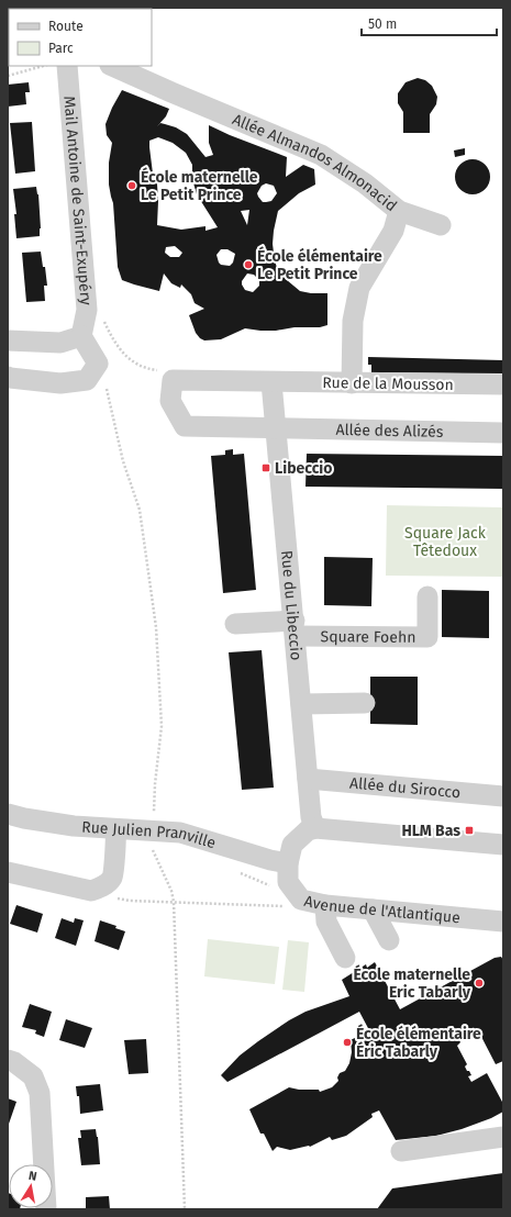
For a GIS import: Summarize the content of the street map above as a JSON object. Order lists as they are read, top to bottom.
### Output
{
  "streets": {
    "street": [
      "Allée Almandos Almonacid",
      "Mail Antoine de Saint-Exupéry",
      "Rue de la Mousson",
      "Allée des Alizés",
      "Rue du Libeccio",
      "Square Foehn",
      "Allée du Sirocco",
      "Rue Julien Pranville",
      "Avenue de l'Atlantique"
    ]
  },
  "crossings": [
    ["Allée Almandos Almonacid", "Rue de la Mousson"],
    ["Rue de la Mousson", "Allée des Alizés"],
    ["Rue de la Mousson", "Rue du Libeccio"],
    ["Allée des Alizés", "Rue du Libeccio"],
    ["Rue du Libeccio", "Square Foehn"],
    ["Rue du Libeccio", "Allée du Sirocco"],
    ["Rue du Libeccio", "Avenue de l'Atlantique"],
    ["Rue Julien Pranville", "Avenue de l'Atlantique"]
  ],
  "parks": ["Square Jack Têtedoux"],
  "places": {
    "other": [
      "École maternelle Le Petit Prince",
      "École élémentaire Le Petit Prince",
      "École maternelle Eric Tabarly",
      "École élémentaire Éric Tabarly"
    ],
    "transit": ["Libeccio", "HLM Bas"]
  },
  "legend": ["Route", "Parc"],
  "scale_bar": "50 m",
  "north": "top"
}
